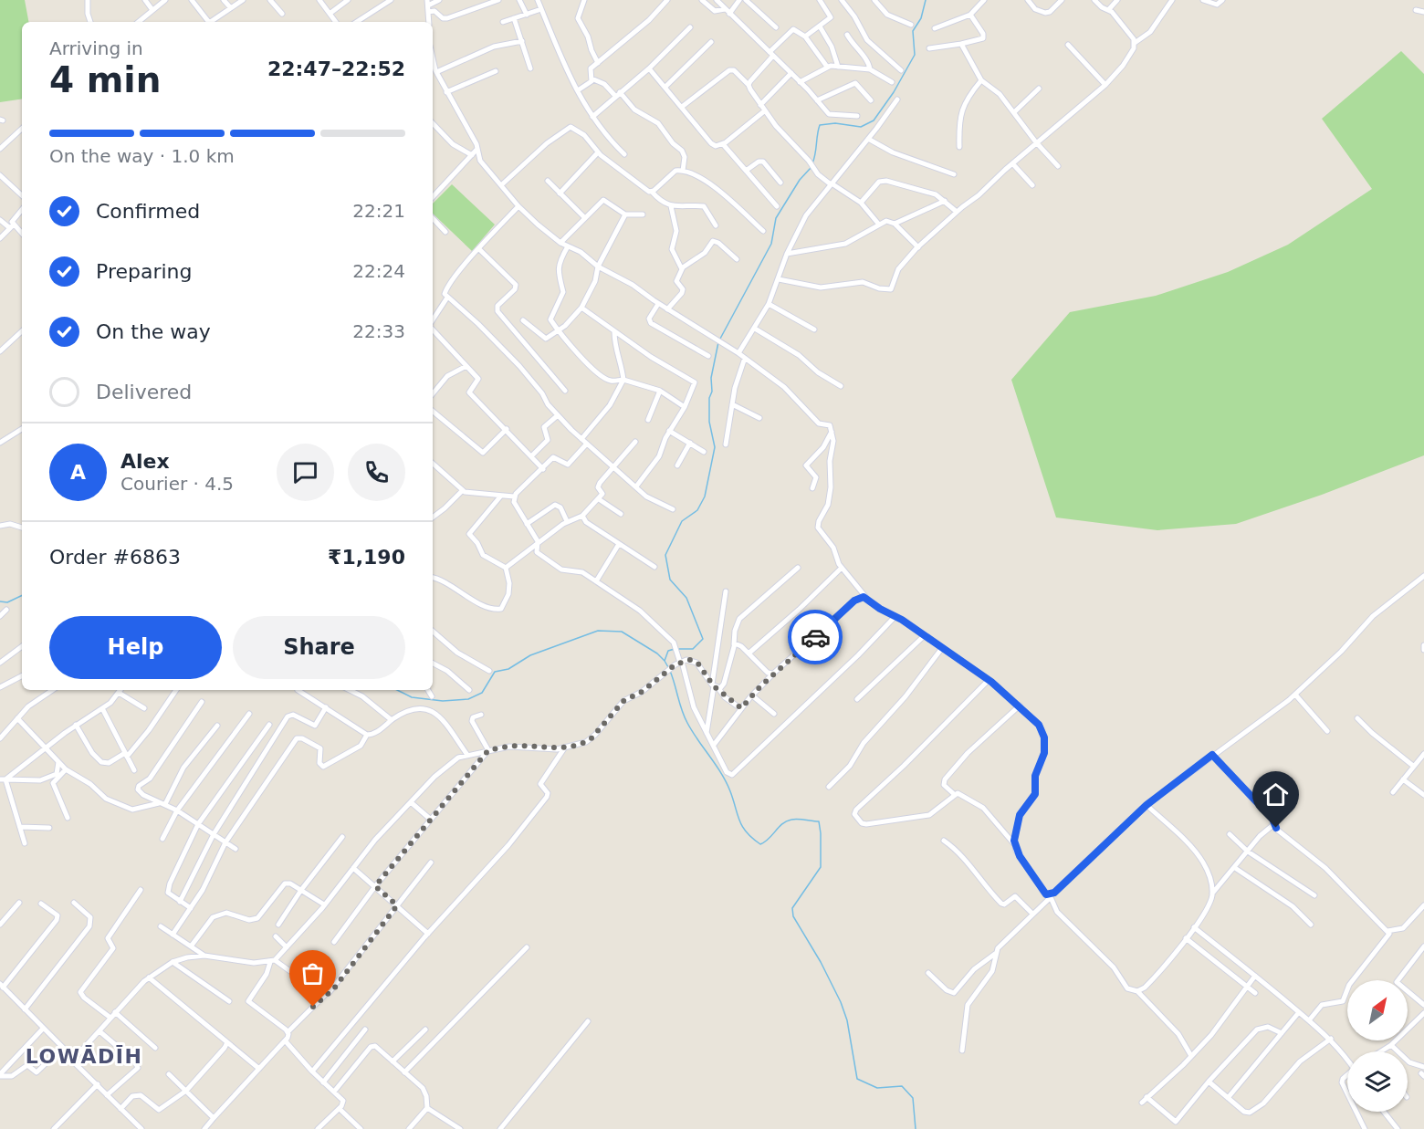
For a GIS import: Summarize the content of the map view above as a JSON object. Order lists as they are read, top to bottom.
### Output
{
  "districts": ["LOWĀDĪH"],
  "north": "top right",
  "page": {
    "heading": ["4 min", "Arriving in", "22:47–22:52"],
    "panel": [
      "Alex",
      "Courier · 4.5",
      "Order #6863",
      "₹1,190"
    ],
    "bar": "On the way · 1.0 km",
    "list": [
      ["Confirmed", "22:21"],
      ["Preparing", "22:24"],
      ["On the way", "22:33"],
      "Delivered"
    ],
    "round": "A",
    "buttons": ["Help", "Share"]
  }
}
